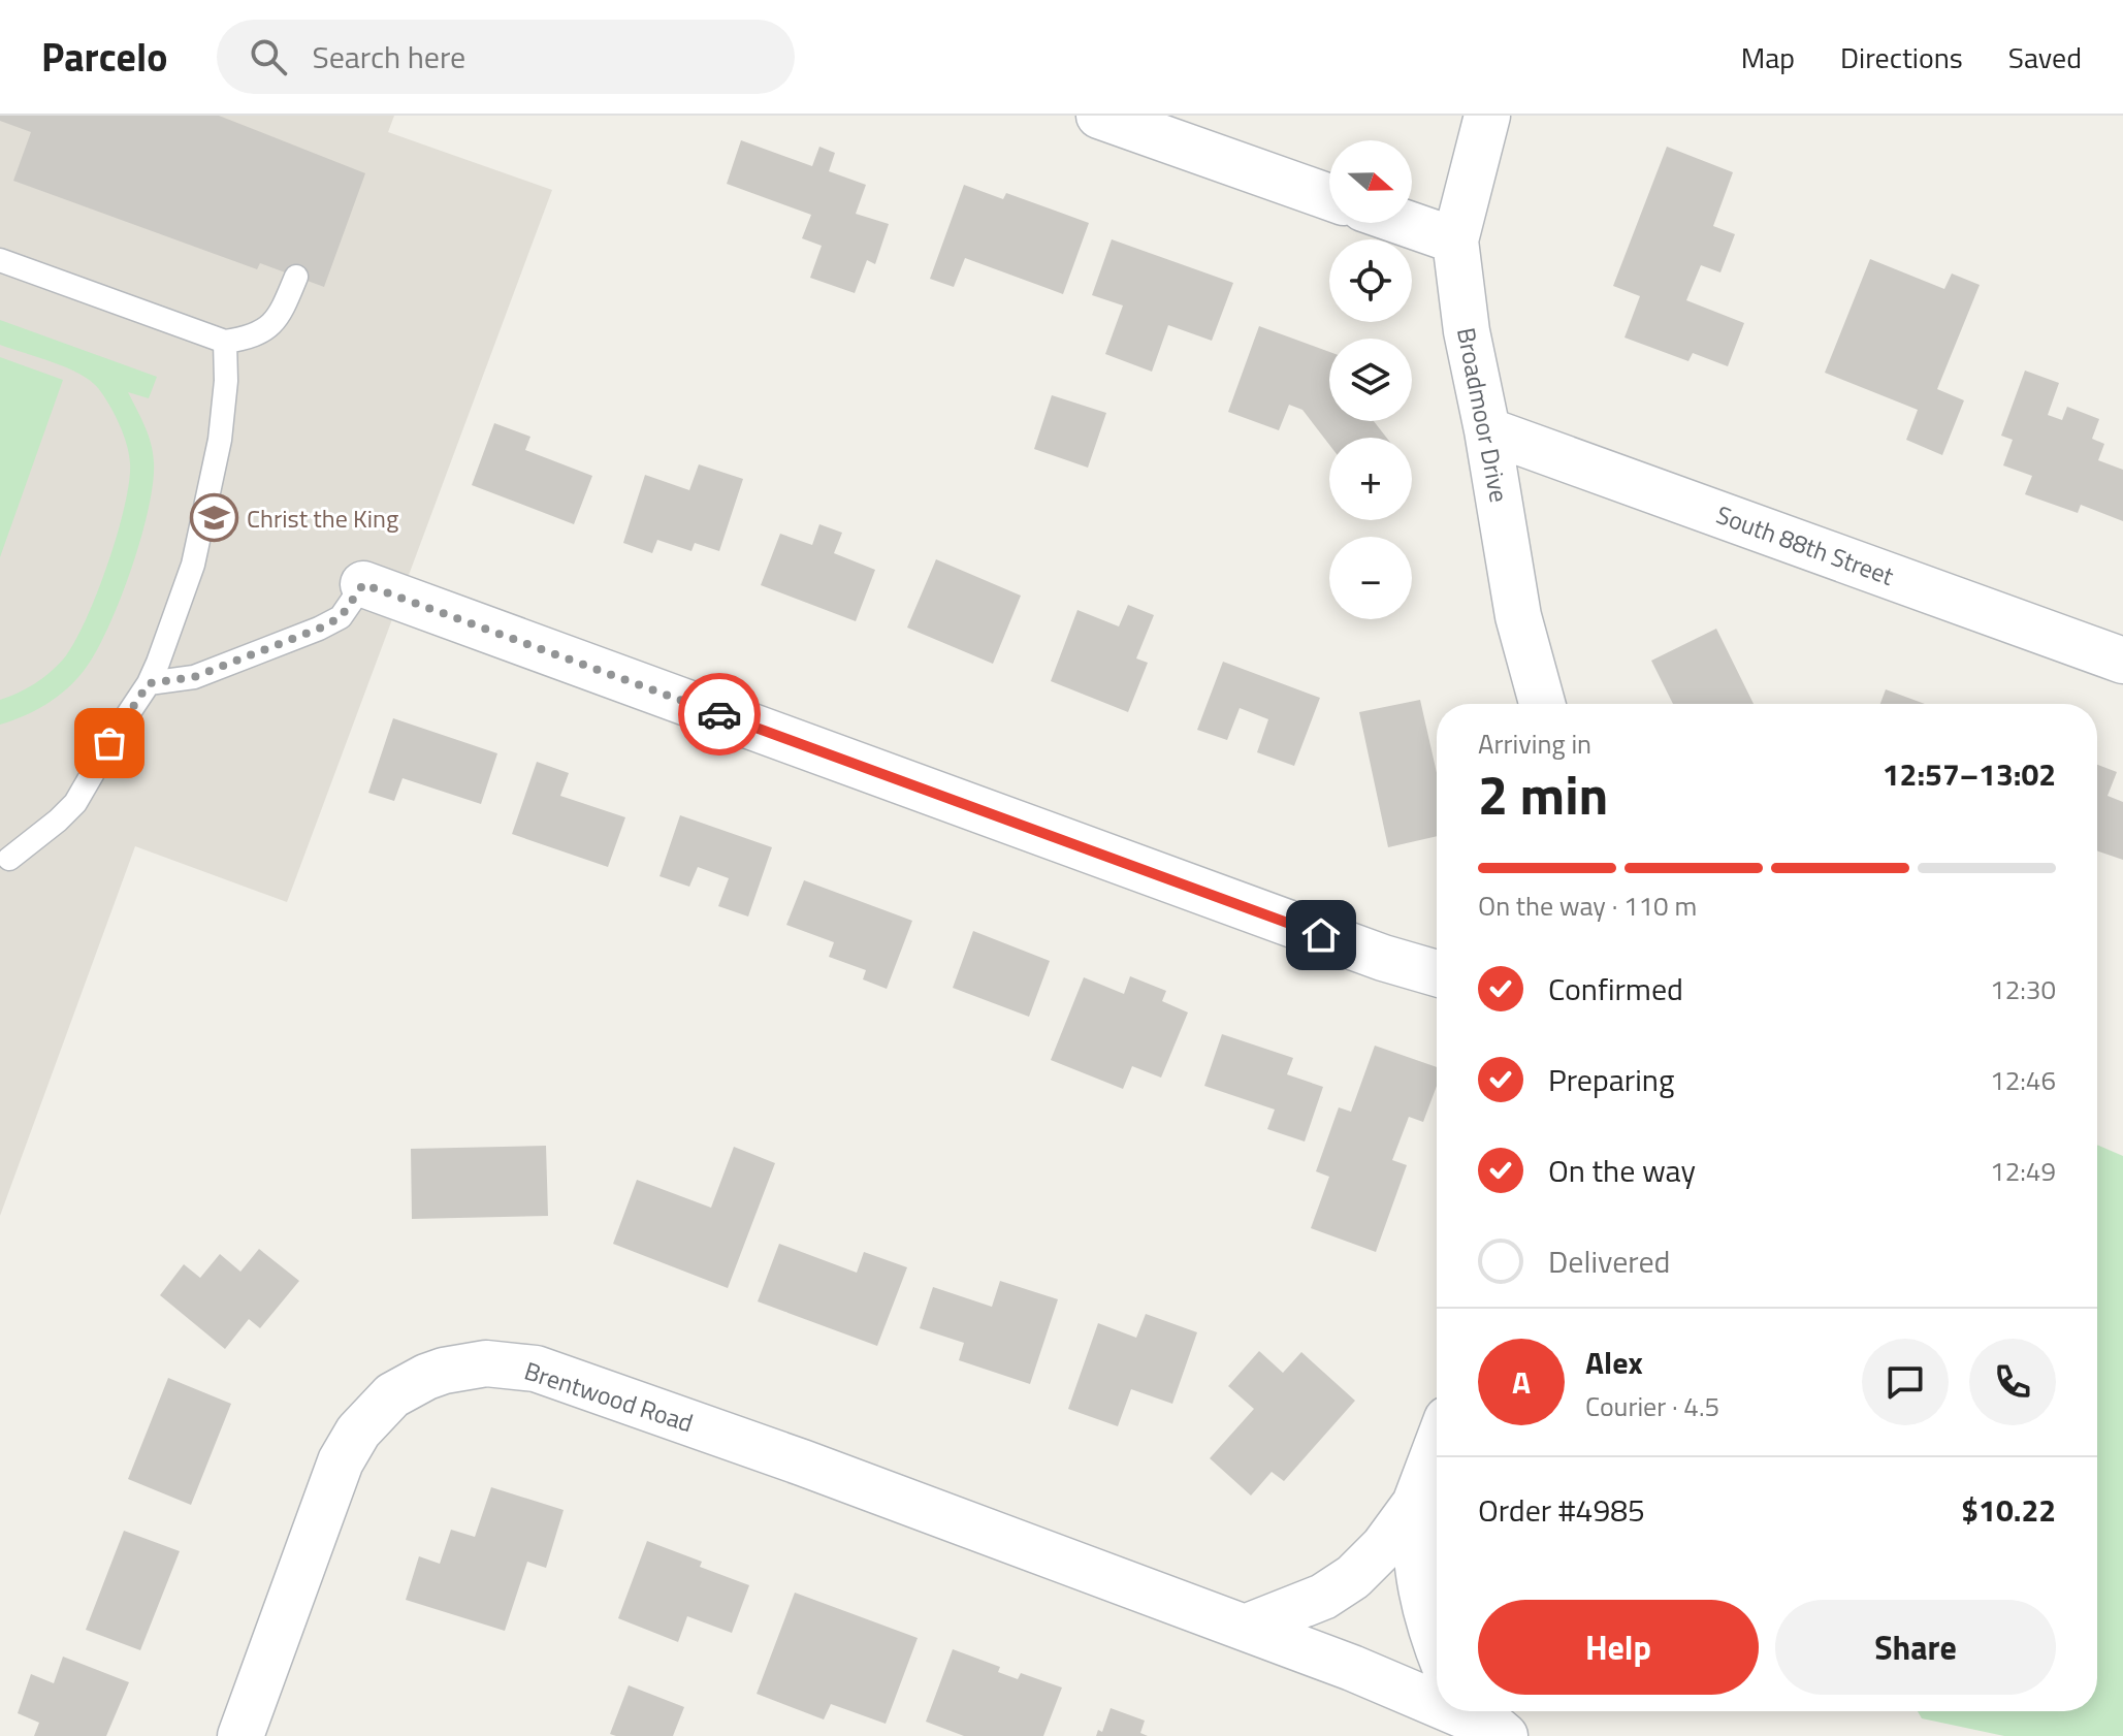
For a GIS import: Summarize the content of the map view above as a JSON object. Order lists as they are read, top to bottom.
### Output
{
  "streets": {
    "street": ["Broadmoor Drive", "South 88th Street", "Brentwood Road"]
  },
  "crossings": [
    ["Broadmoor Drive", "South 88th Street"]
  ],
  "places": {
    "school or university": ["Christ the King"]
  },
  "north": "right",
  "page": {
    "header": "Parcelo",
    "search": "Search here",
    "nav": ["Map", "Directions", "Saved"],
    "map_buttons": ["+", "−"],
    "heading": ["2 min", "Arriving in", "12:57–13:02"],
    "panel": [
      "Alex",
      "Courier · 4.5",
      "Order #4985",
      "$10.22"
    ],
    "bar": "On the way · 110 m",
    "list": [
      ["Confirmed", "12:30"],
      ["Preparing", "12:46"],
      ["On the way", "12:49"],
      "Delivered"
    ],
    "round": "A",
    "buttons": ["Help", "Share"]
  }
}
